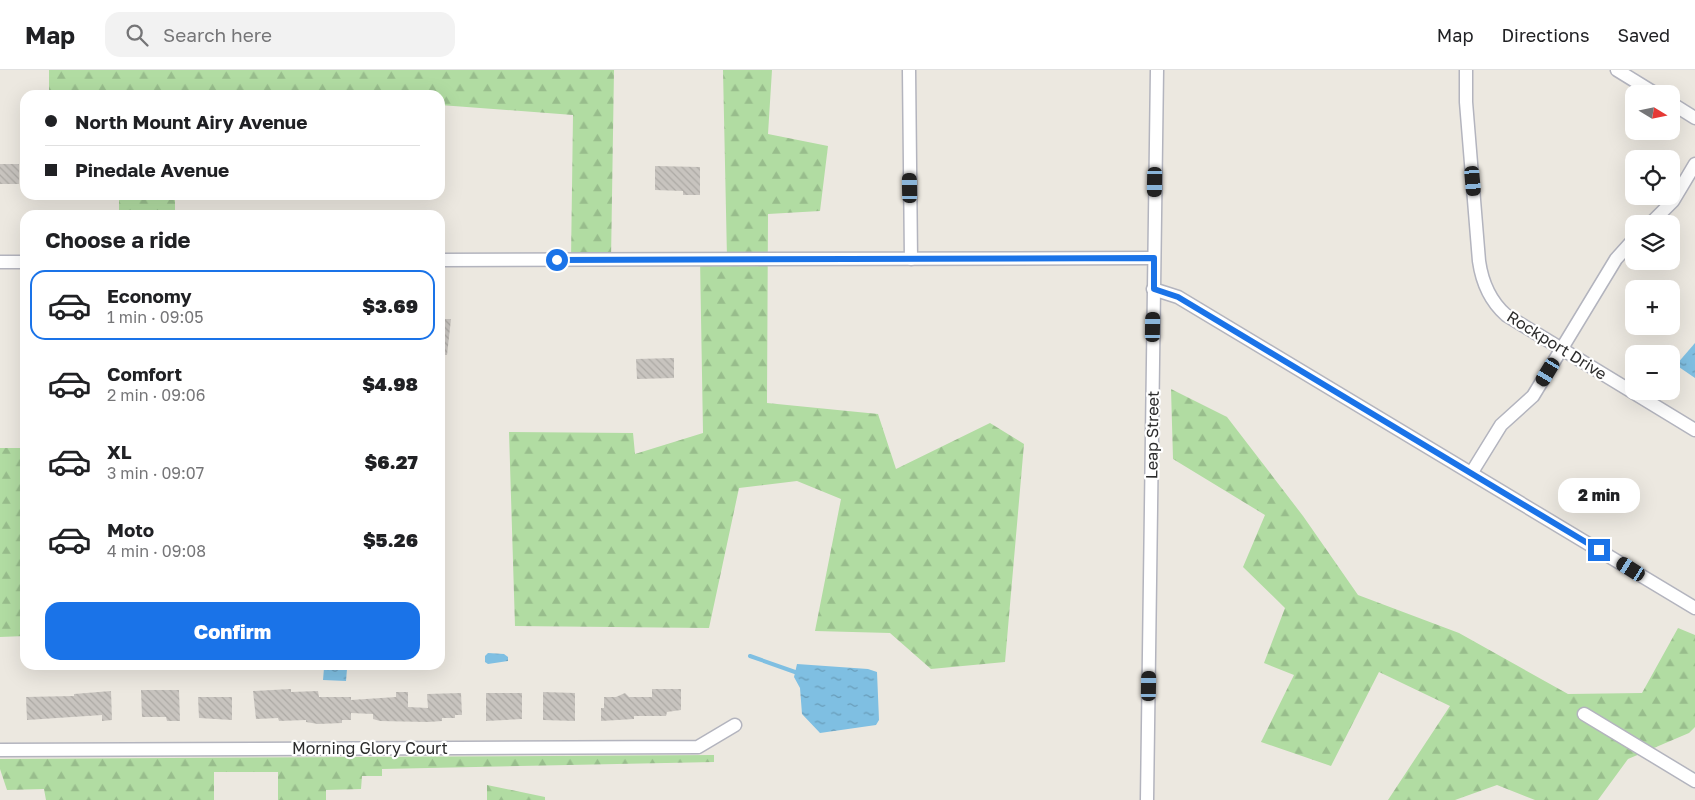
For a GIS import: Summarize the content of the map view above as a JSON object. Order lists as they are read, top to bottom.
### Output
{
  "streets": {
    "street": ["Rockport Drive", "Leap Street", "Morning Glory Court"]
  },
  "north": "right",
  "page": {
    "header": "Map",
    "search": "Search here",
    "nav": ["Map", "Directions", "Saved"],
    "map_buttons": ["+", "−"],
    "banner": ["North Mount Airy Avenue", "Pinedale Avenue"],
    "heading": "Choose a ride",
    "list": [
      {
        "name": "Economy",
        "note": "1 min · 09:05",
        "value": "$3.69"
      },
      {
        "name": "Comfort",
        "note": "2 min · 09:06",
        "value": "$4.98"
      },
      {
        "name": "XL",
        "note": "3 min · 09:07",
        "value": "$6.27"
      },
      {
        "name": "Moto",
        "note": "4 min · 09:08",
        "value": "$5.26"
      }
    ],
    "bubble": "2 min",
    "buttons": "Confirm"
  }
}
